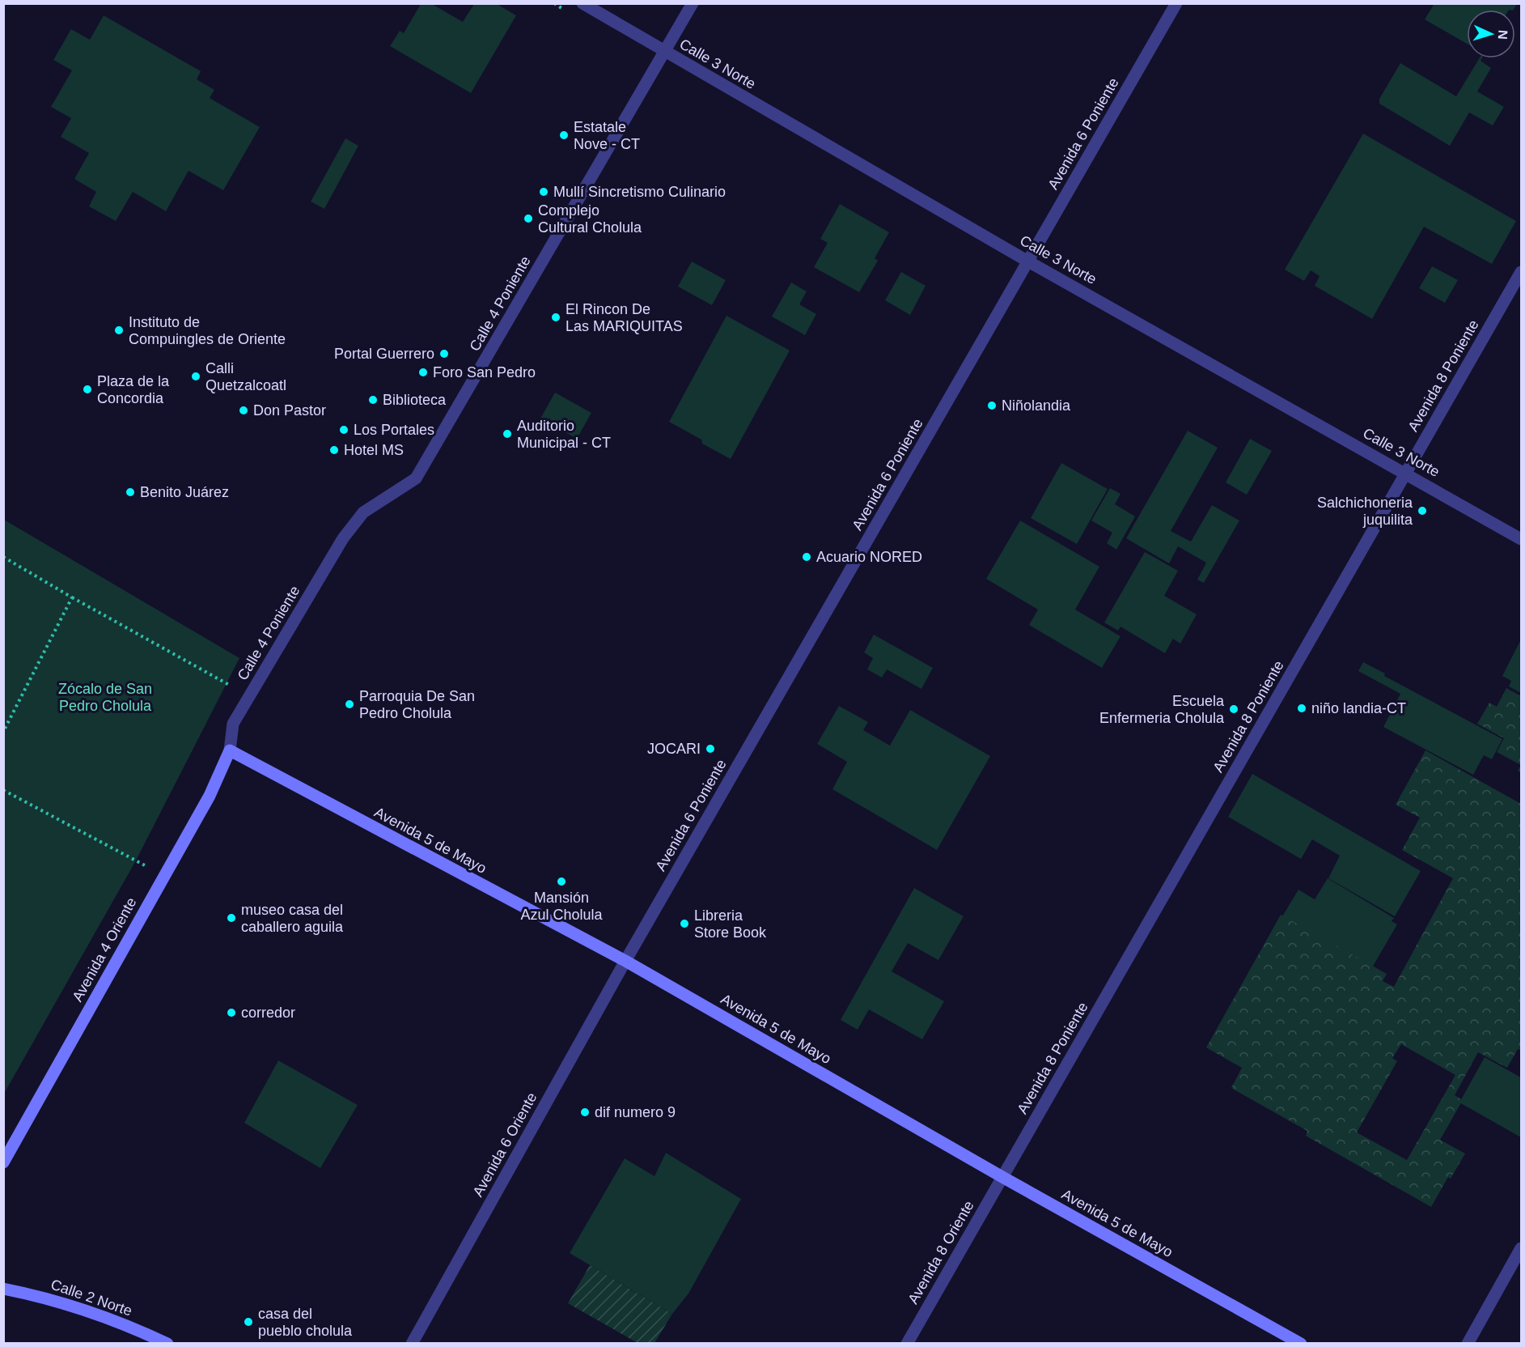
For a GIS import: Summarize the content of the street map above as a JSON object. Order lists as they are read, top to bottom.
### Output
{
  "streets": {
    "street": [
      "Calle 3 Norte",
      "Avenida 6 Poniente",
      "Calle 4 Poniente",
      "Avenida 8 Poniente",
      "Avenida 5 de Mayo",
      "Avenida 4 Oriente",
      "Avenida 6 Oriente",
      "Avenida 8 Oriente",
      "Calle 2 Norte"
    ]
  },
  "crossings": [
    ["Calle 3 Norte", "Avenida 6 Poniente"],
    ["Calle 3 Norte", "Calle 4 Poniente"],
    ["Calle 3 Norte", "Avenida 8 Poniente"],
    ["Avenida 6 Poniente", "Avenida 5 de Mayo"],
    ["Avenida 6 Poniente", "Avenida 6 Oriente"],
    ["Calle 4 Poniente", "Avenida 5 de Mayo"],
    ["Calle 4 Poniente", "Avenida 4 Oriente"],
    ["Avenida 8 Poniente", "Avenida 5 de Mayo"],
    ["Avenida 8 Poniente", "Avenida 8 Oriente"],
    ["Avenida 5 de Mayo", "Avenida 4 Oriente"],
    ["Avenida 5 de Mayo", "Avenida 6 Oriente"],
    ["Avenida 5 de Mayo", "Avenida 8 Oriente"]
  ],
  "parks": ["Zócalo de San Pedro Cholula"],
  "places": [
    "Estatale Nove - CT",
    "Mullí Sincretismo Culinario",
    "Complejo Cultural Cholula",
    "El Rincon De Las MARIQUITAS",
    "Instituto de Compuingles de Oriente",
    "Portal Guerrero",
    "Foro San Pedro",
    "Calli Quetzalcoatl",
    "Plaza de la Concordia",
    "Biblioteca",
    "Niñolandia",
    "Don Pastor",
    "Los Portales",
    "Auditorio Municipal - CT",
    "Hotel MS",
    "Benito Juárez",
    "Salchichoneria juquilita",
    "Acuario NORED",
    "Parroquia De San Pedro Cholula",
    "niño landia-CT",
    "Escuela Enfermeria Cholula",
    "JOCARI",
    "Mansión Azul Cholula",
    "museo casa del caballero aguila",
    "Libreria Store Book",
    "corredor",
    "dif numero 9",
    "casa del pueblo cholula"
  ],
  "north": "right"
}
